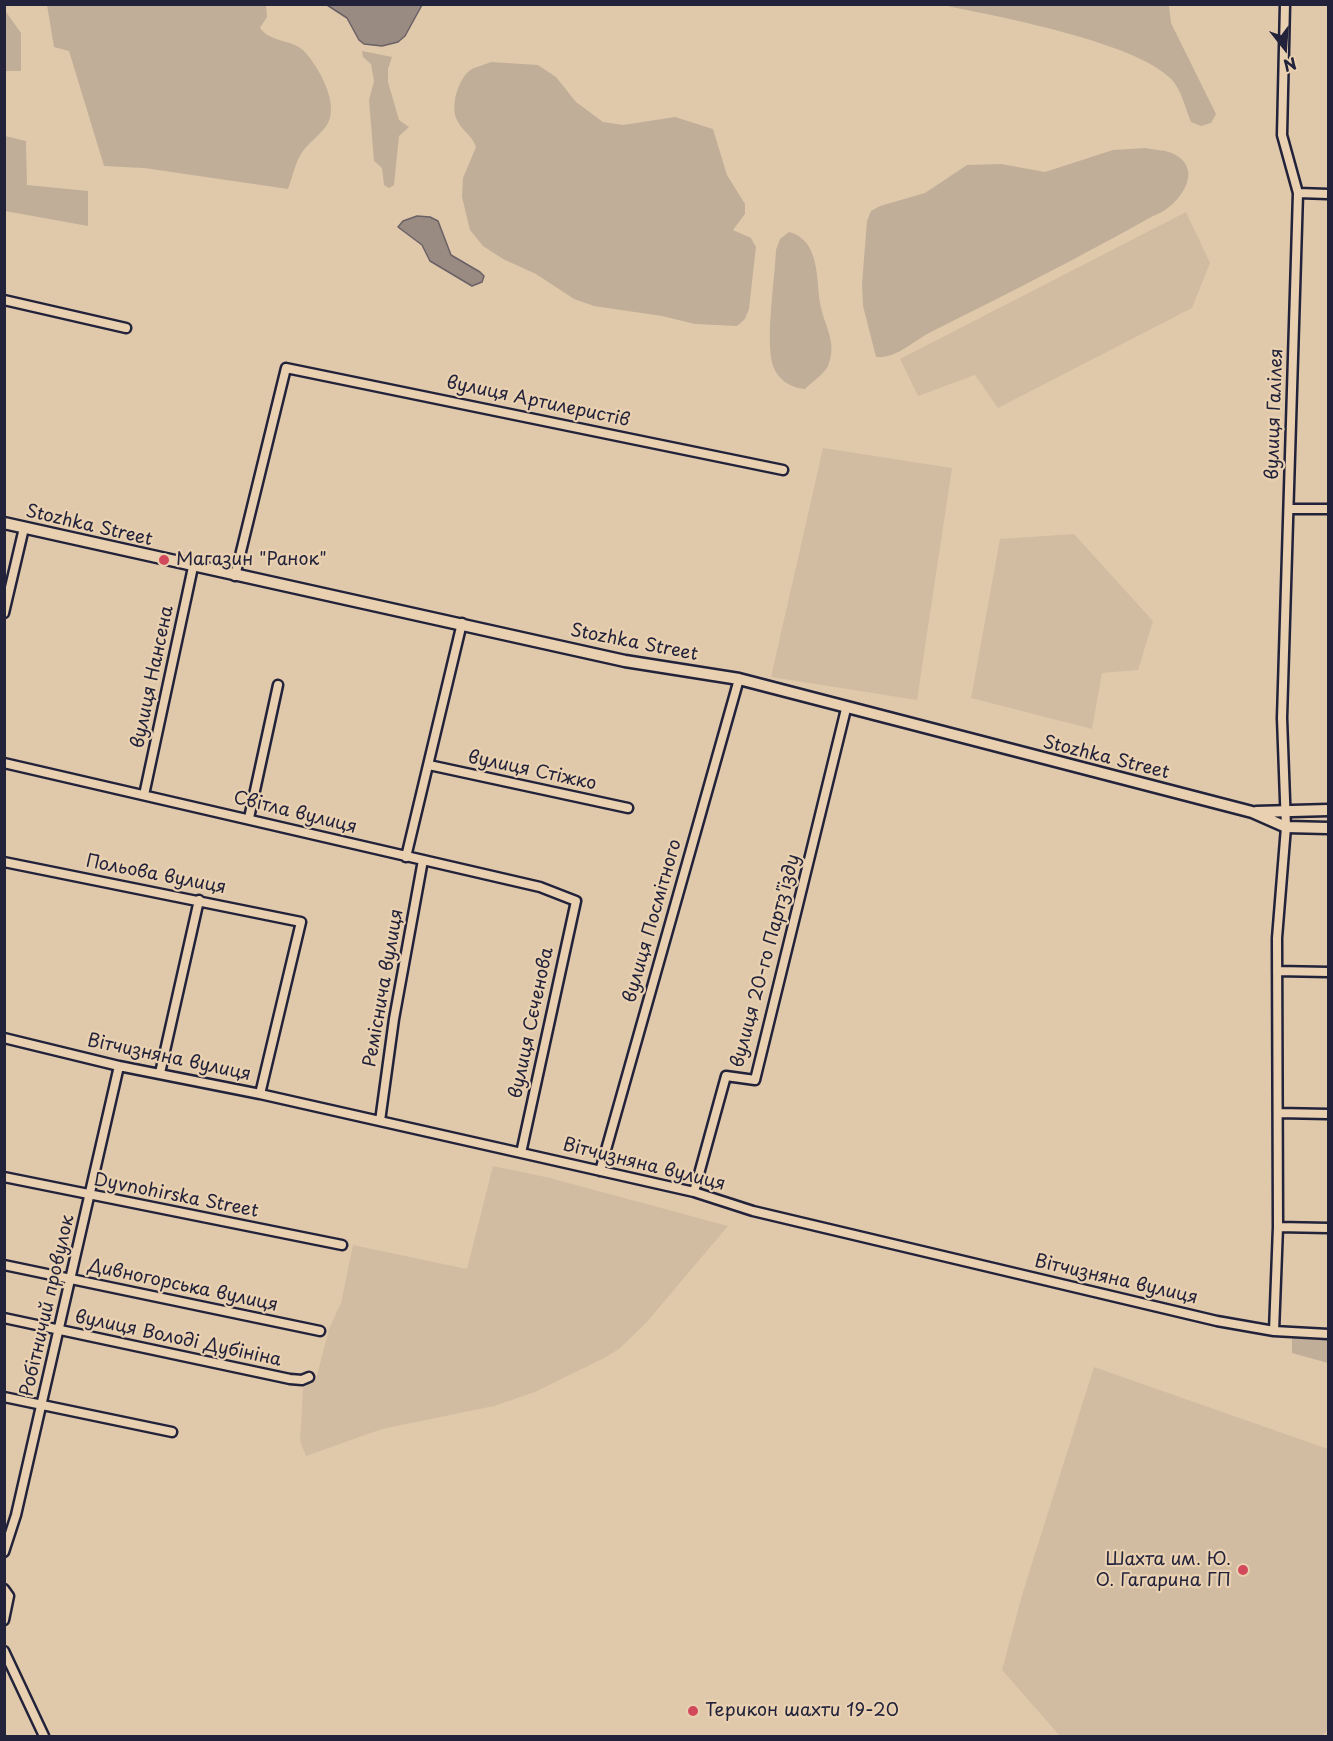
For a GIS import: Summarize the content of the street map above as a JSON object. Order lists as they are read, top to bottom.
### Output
{
  "streets": {
    "street": [
      "вулиця Артилеристів",
      "вулиця Галілея",
      "Stozhka Street",
      "вулиця Нансена",
      "вулиця Стіжко",
      "Світла вулиця",
      "Польова вулиця",
      "вулиця Посмітного",
      "вулиця 20-го Партз'їзду",
      "Реміснича вулиця",
      "вулиця Сєченова",
      "Вітчизняна вулиця",
      "Dyvnohirska Street",
      "Дивногорська вулиця",
      "Робітничий провулок",
      "вулиця Володі Дубініна"
    ]
  },
  "crossings": [
    ["вулиця Артилеристів", "Stozhka Street"],
    ["вулиця Галілея", "Stozhka Street"],
    ["вулиця Галілея", "Вітчизняна вулиця"],
    ["Stozhka Street", "вулиця Нансена"],
    ["Stozhka Street", "вулиця Посмітного"],
    ["Stozhka Street", "вулиця 20-го Партз'їзду"],
    ["вулиця Нансена", "Світла вулиця"],
    ["Світла вулиця", "Реміснича вулиця"],
    ["Світла вулиця", "вулиця Сєченова"],
    ["Польова вулиця", "Вітчизняна вулиця"],
    ["вулиця Посмітного", "Вітчизняна вулиця"],
    ["вулиця 20-го Партз'їзду", "Вітчизняна вулиця"],
    ["Реміснича вулиця", "Вітчизняна вулиця"],
    ["вулиця Сєченова", "Вітчизняна вулиця"],
    ["Вітчизняна вулиця", "Робітничий провулок"],
    ["Dyvnohirska Street", "Робітничий провулок"],
    ["Дивногорська вулиця", "Робітничий провулок"],
    ["Робітничий провулок", "вулиця Володі Дубініна"]
  ],
  "places": ["Магазин \"Ранок\"", "Шахта им. Ю. О. Гагарина ГП", "Терикон шахти 19-20"],
  "north": "bottom"
}
